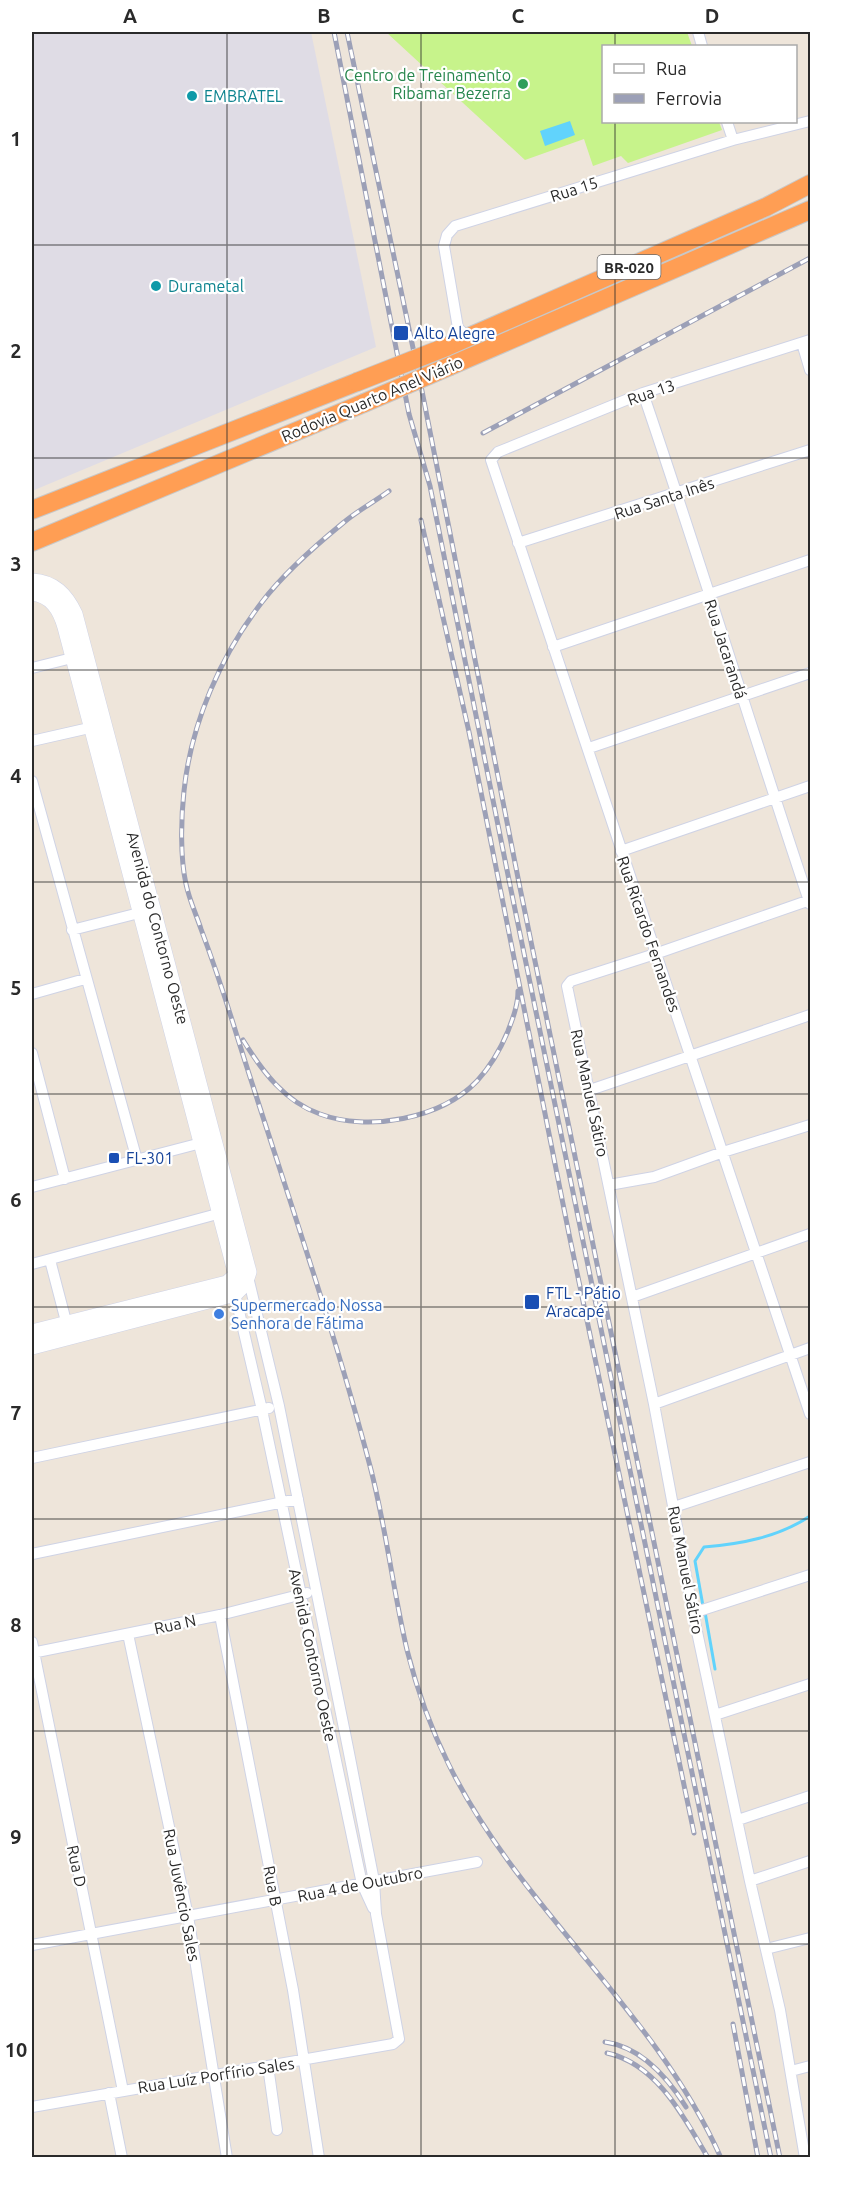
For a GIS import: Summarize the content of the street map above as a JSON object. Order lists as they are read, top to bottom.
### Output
{
  "streets": {
    "highway": ["BR-020", "Rodovia Quarto Anel Viário"],
    "street": [
      "Rua 15",
      "Rua 13",
      "Rua Santa Inês",
      "Rua Jacarandá",
      "Avenida do Contorno Oeste",
      "Rua Ricardo Fernandes",
      "Rua Manuel Sátiro",
      "Rua N",
      "Avenida Contorno Oeste",
      "Rua D",
      "Rua 4 de Outubro",
      "Rua B",
      "Rua Juvêncio Sales",
      "Rua Luíz Porfírio Sales"
    ]
  },
  "crossings": [
    ["Rua 15", "Rodovia Quarto Anel Viário"],
    ["Rua 13", "Rua Jacarandá"],
    ["Rua 13", "Rua Ricardo Fernandes"],
    ["Rua Santa Inês", "Rua Jacarandá"],
    ["Rua Santa Inês", "Rua Ricardo Fernandes"],
    ["Avenida do Contorno Oeste", "Avenida Contorno Oeste"],
    ["Rua Ricardo Fernandes", "Rua Manuel Sátiro"],
    ["Rua N", "Avenida Contorno Oeste"],
    ["Rua N", "Rua D"],
    ["Rua N", "Rua B"],
    ["Rua N", "Rua Juvêncio Sales"],
    ["Avenida Contorno Oeste", "Rua 4 de Outubro"],
    ["Avenida Contorno Oeste", "Rua Luíz Porfírio Sales"],
    ["Rua D", "Rua 4 de Outubro"],
    ["Rua D", "Rua Luíz Porfírio Sales"],
    ["Rua 4 de Outubro", "Rua B"],
    ["Rua 4 de Outubro", "Rua Juvêncio Sales"],
    ["Rua B", "Rua Luíz Porfírio Sales"],
    ["Rua Juvêncio Sales", "Rua Luíz Porfírio Sales"]
  ],
  "places": {
    "other": [
      "Centro de Treinamento Ribamar Bezerra",
      "EMBRATEL",
      "Durametal",
      "Supermercado Nossa Senhora de Fátima"
    ],
    "transit": ["Alto Alegre", "FL-301", "FTL - Pátio Aracapé"]
  },
  "legend": ["Rua", "Ferrovia"],
  "grid": {
    "columns": [
      "A",
      "B",
      "C",
      "D"
    ],
    "rows": [
      "1",
      "2",
      "3",
      "4",
      "5",
      "6",
      "7",
      "8",
      "9",
      "10"
    ]
  }
}
